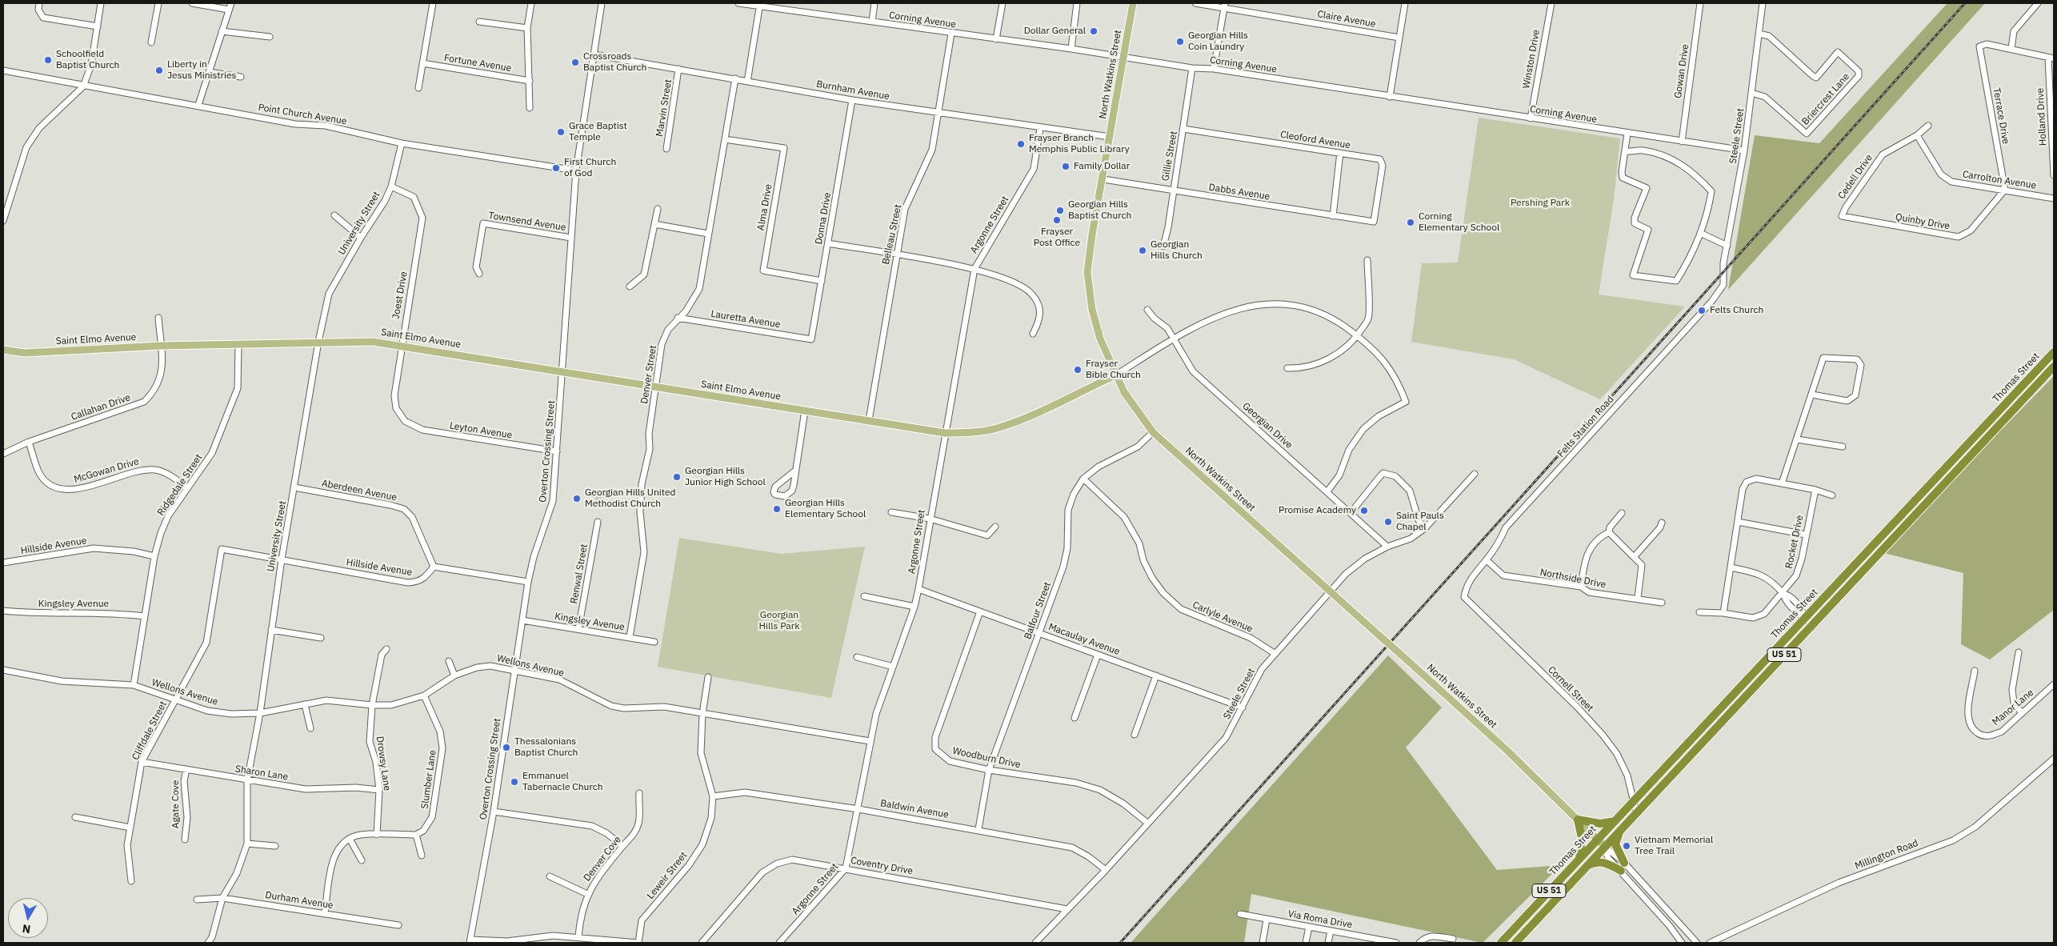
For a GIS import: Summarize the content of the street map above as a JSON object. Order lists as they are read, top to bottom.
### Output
{
  "streets": {
    "highway": ["Thomas Street", "US 51"],
    "main road": ["North Watkins Street", "Saint Elmo Avenue"],
    "street": [
      "Claire Avenue",
      "Corning Avenue",
      "Winston Drive",
      "Fortune Avenue",
      "Gowan Drive",
      "Burnham Avenue",
      "Briercrest Lane",
      "Marvin Street",
      "Point Church Avenue",
      "Terrace Drive",
      "Holland Drive",
      "Steele Street",
      "Cleoford Avenue",
      "Gillie Street",
      "Cedell Drive",
      "Carrolton Avenue",
      "Dabbs Avenue",
      "Alma Drive",
      "Donna Drive",
      "Townsend Avenue",
      "Quinby Drive",
      "University Street",
      "Argonne Street",
      "Belleau Street",
      "Joest Drive",
      "Lauretta Avenue",
      "Denver Street",
      "Callahan Drive",
      "Georgian Drive",
      "Felts Station Road",
      "Leyton Avenue",
      "Overton Crossing Street",
      "McGowan Drive",
      "Ridgedale Street",
      "Aberdeen Avenue",
      "Rocket Drive",
      "Hillside Avenue",
      "Renwal Street",
      "Northside Drive",
      "Kingsley Avenue",
      "Balfour Street",
      "Carlyle Avenue",
      "Macaulay Avenue",
      "Wellons Avenue",
      "Cornell Street",
      "Manor Lane",
      "Cliffdale Street",
      "Woodburn Drive",
      "Drowsy Lane",
      "Sharon Lane",
      "Slumber Lane",
      "Agate Cove",
      "Baldwin Avenue",
      "Millington Road",
      "Denver Cove",
      "Coventry Drive",
      "Leweir Street",
      "Durham Avenue",
      "Via Roma Drive"
    ]
  },
  "crossings": [
    ["Corning Avenue", "Winston Drive"],
    ["Corning Avenue", "Gowan Drive"],
    ["Corning Avenue", "North Watkins Street"],
    ["Corning Avenue", "Steele Street"],
    ["Corning Avenue", "Gillie Street"],
    ["Corning Avenue", "Belleau Street"],
    ["North Watkins Street", "Burnham Avenue"],
    ["North Watkins Street", "Steele Street"],
    ["North Watkins Street", "Dabbs Avenue"],
    ["North Watkins Street", "Saint Elmo Avenue"],
    ["North Watkins Street", "Thomas Street"],
    ["North Watkins Street", "Balfour Street"],
    ["Burnham Avenue", "Marvin Street"],
    ["Burnham Avenue", "Donna Drive"],
    ["Burnham Avenue", "Argonne Street"],
    ["Burnham Avenue", "Belleau Street"],
    ["Burnham Avenue", "Denver Street"],
    ["Burnham Avenue", "Overton Crossing Street"],
    ["Briercrest Lane", "Steele Street"],
    ["Point Church Avenue", "University Street"],
    ["Point Church Avenue", "Overton Crossing Street"],
    ["Terrace Drive", "Carrolton Avenue"],
    ["Terrace Drive", "Quinby Drive"],
    ["Steele Street", "Georgian Drive"],
    ["Steele Street", "Felts Station Road"],
    ["Steele Street", "Carlyle Avenue"],
    ["Steele Street", "Macaulay Avenue"],
    ["Steele Street", "Woodburn Drive"],
    ["Steele Street", "Baldwin Avenue"],
    ["Steele Street", "Coventry Drive"],
    ["Cleoford Avenue", "Gillie Street"],
    ["Cleoford Avenue", "Dabbs Avenue"],
    ["Gillie Street", "Dabbs Avenue"],
    ["Cedell Drive", "Carrolton Avenue"],
    ["Cedell Drive", "Quinby Drive"],
    ["Carrolton Avenue", "Quinby Drive"],
    ["Alma Drive", "Donna Drive"],
    ["Alma Drive", "Denver Street"],
    ["Donna Drive", "Lauretta Avenue"],
    ["Townsend Avenue", "Overton Crossing Street"],
    ["University Street", "Joest Drive"],
    ["University Street", "Saint Elmo Avenue"],
    ["University Street", "Aberdeen Avenue"],
    ["University Street", "Hillside Avenue"],
    ["University Street", "Wellons Avenue"],
    ["University Street", "Sharon Lane"],
    ["University Street", "Durham Avenue"],
    ["Argonne Street", "Saint Elmo Avenue"],
    ["Argonne Street", "Macaulay Avenue"],
    ["Argonne Street", "Wellons Avenue"],
    ["Argonne Street", "Baldwin Avenue"],
    ["Argonne Street", "Coventry Drive"],
    ["Belleau Street", "Saint Elmo Avenue"],
    ["Joest Drive", "Saint Elmo Avenue"],
    ["Joest Drive", "Leyton Avenue"],
    ["Lauretta Avenue", "Denver Street"],
    ["Saint Elmo Avenue", "Denver Street"],
    ["Saint Elmo Avenue", "Callahan Drive"],
    ["Saint Elmo Avenue", "Georgian Drive"],
    ["Saint Elmo Avenue", "Overton Crossing Street"],
    ["Saint Elmo Avenue", "Ridgedale Street"],
    ["Denver Street", "Kingsley Avenue"],
    ["Thomas Street", "Cornell Street"],
    ["Callahan Drive", "McGowan Drive"],
    ["Felts Station Road", "Northside Drive"],
    ["Felts Station Road", "Cornell Street"],
    ["Leyton Avenue", "Overton Crossing Street"],
    ["Overton Crossing Street", "Kingsley Avenue"],
    ["Overton Crossing Street", "Wellons Avenue"],
    ["McGowan Drive", "Ridgedale Street"],
    ["Ridgedale Street", "Hillside Avenue"],
    ["Ridgedale Street", "Kingsley Avenue"],
    ["Ridgedale Street", "Wellons Avenue"],
    ["Aberdeen Avenue", "Hillside Avenue"],
    ["Hillside Avenue", "Cliffdale Street"],
    ["Renwal Street", "Kingsley Avenue"],
    ["Balfour Street", "Carlyle Avenue"],
    ["Balfour Street", "Macaulay Avenue"],
    ["Balfour Street", "Woodburn Drive"],
    ["Balfour Street", "Baldwin Avenue"],
    ["Macaulay Avenue", "Woodburn Drive"],
    ["Wellons Avenue", "Cliffdale Street"],
    ["Wellons Avenue", "Drowsy Lane"],
    ["Wellons Avenue", "Slumber Lane"],
    ["Wellons Avenue", "Leweir Street"],
    ["Cliffdale Street", "Sharon Lane"],
    ["Drowsy Lane", "Sharon Lane"],
    ["Sharon Lane", "Agate Cove"],
    ["Baldwin Avenue", "Leweir Street"]
  ],
  "parks": ["Pershing Park", "Georgian Hills Park"],
  "places": [
    "Dollar General",
    "Georgian Hills Coin Laundry",
    "Schoolfield Baptist Church",
    "Crossroads Baptist Church",
    "Liberty in Jesus Ministries",
    "Grace Baptist Temple",
    "Frayser Branch Memphis Public Library",
    "Family Dollar",
    "First Church of God",
    "Georgian Hills Baptist Church",
    "Frayser Post Office",
    "Corning Elementary School",
    "Georgian Hills Church",
    "Felts Church",
    "Frayser Bible Church",
    "Georgian Hills Junior High School",
    "Georgian Hills United Methodist Church",
    "Georgian Hills Elementary School",
    "Promise Academy",
    "Saint Pauls Chapel",
    "Thessalonians Baptist Church",
    "Emmanuel Tabernacle Church",
    "Vietnam Memorial Tree Trail"
  ],
  "north": "bottom"
}
